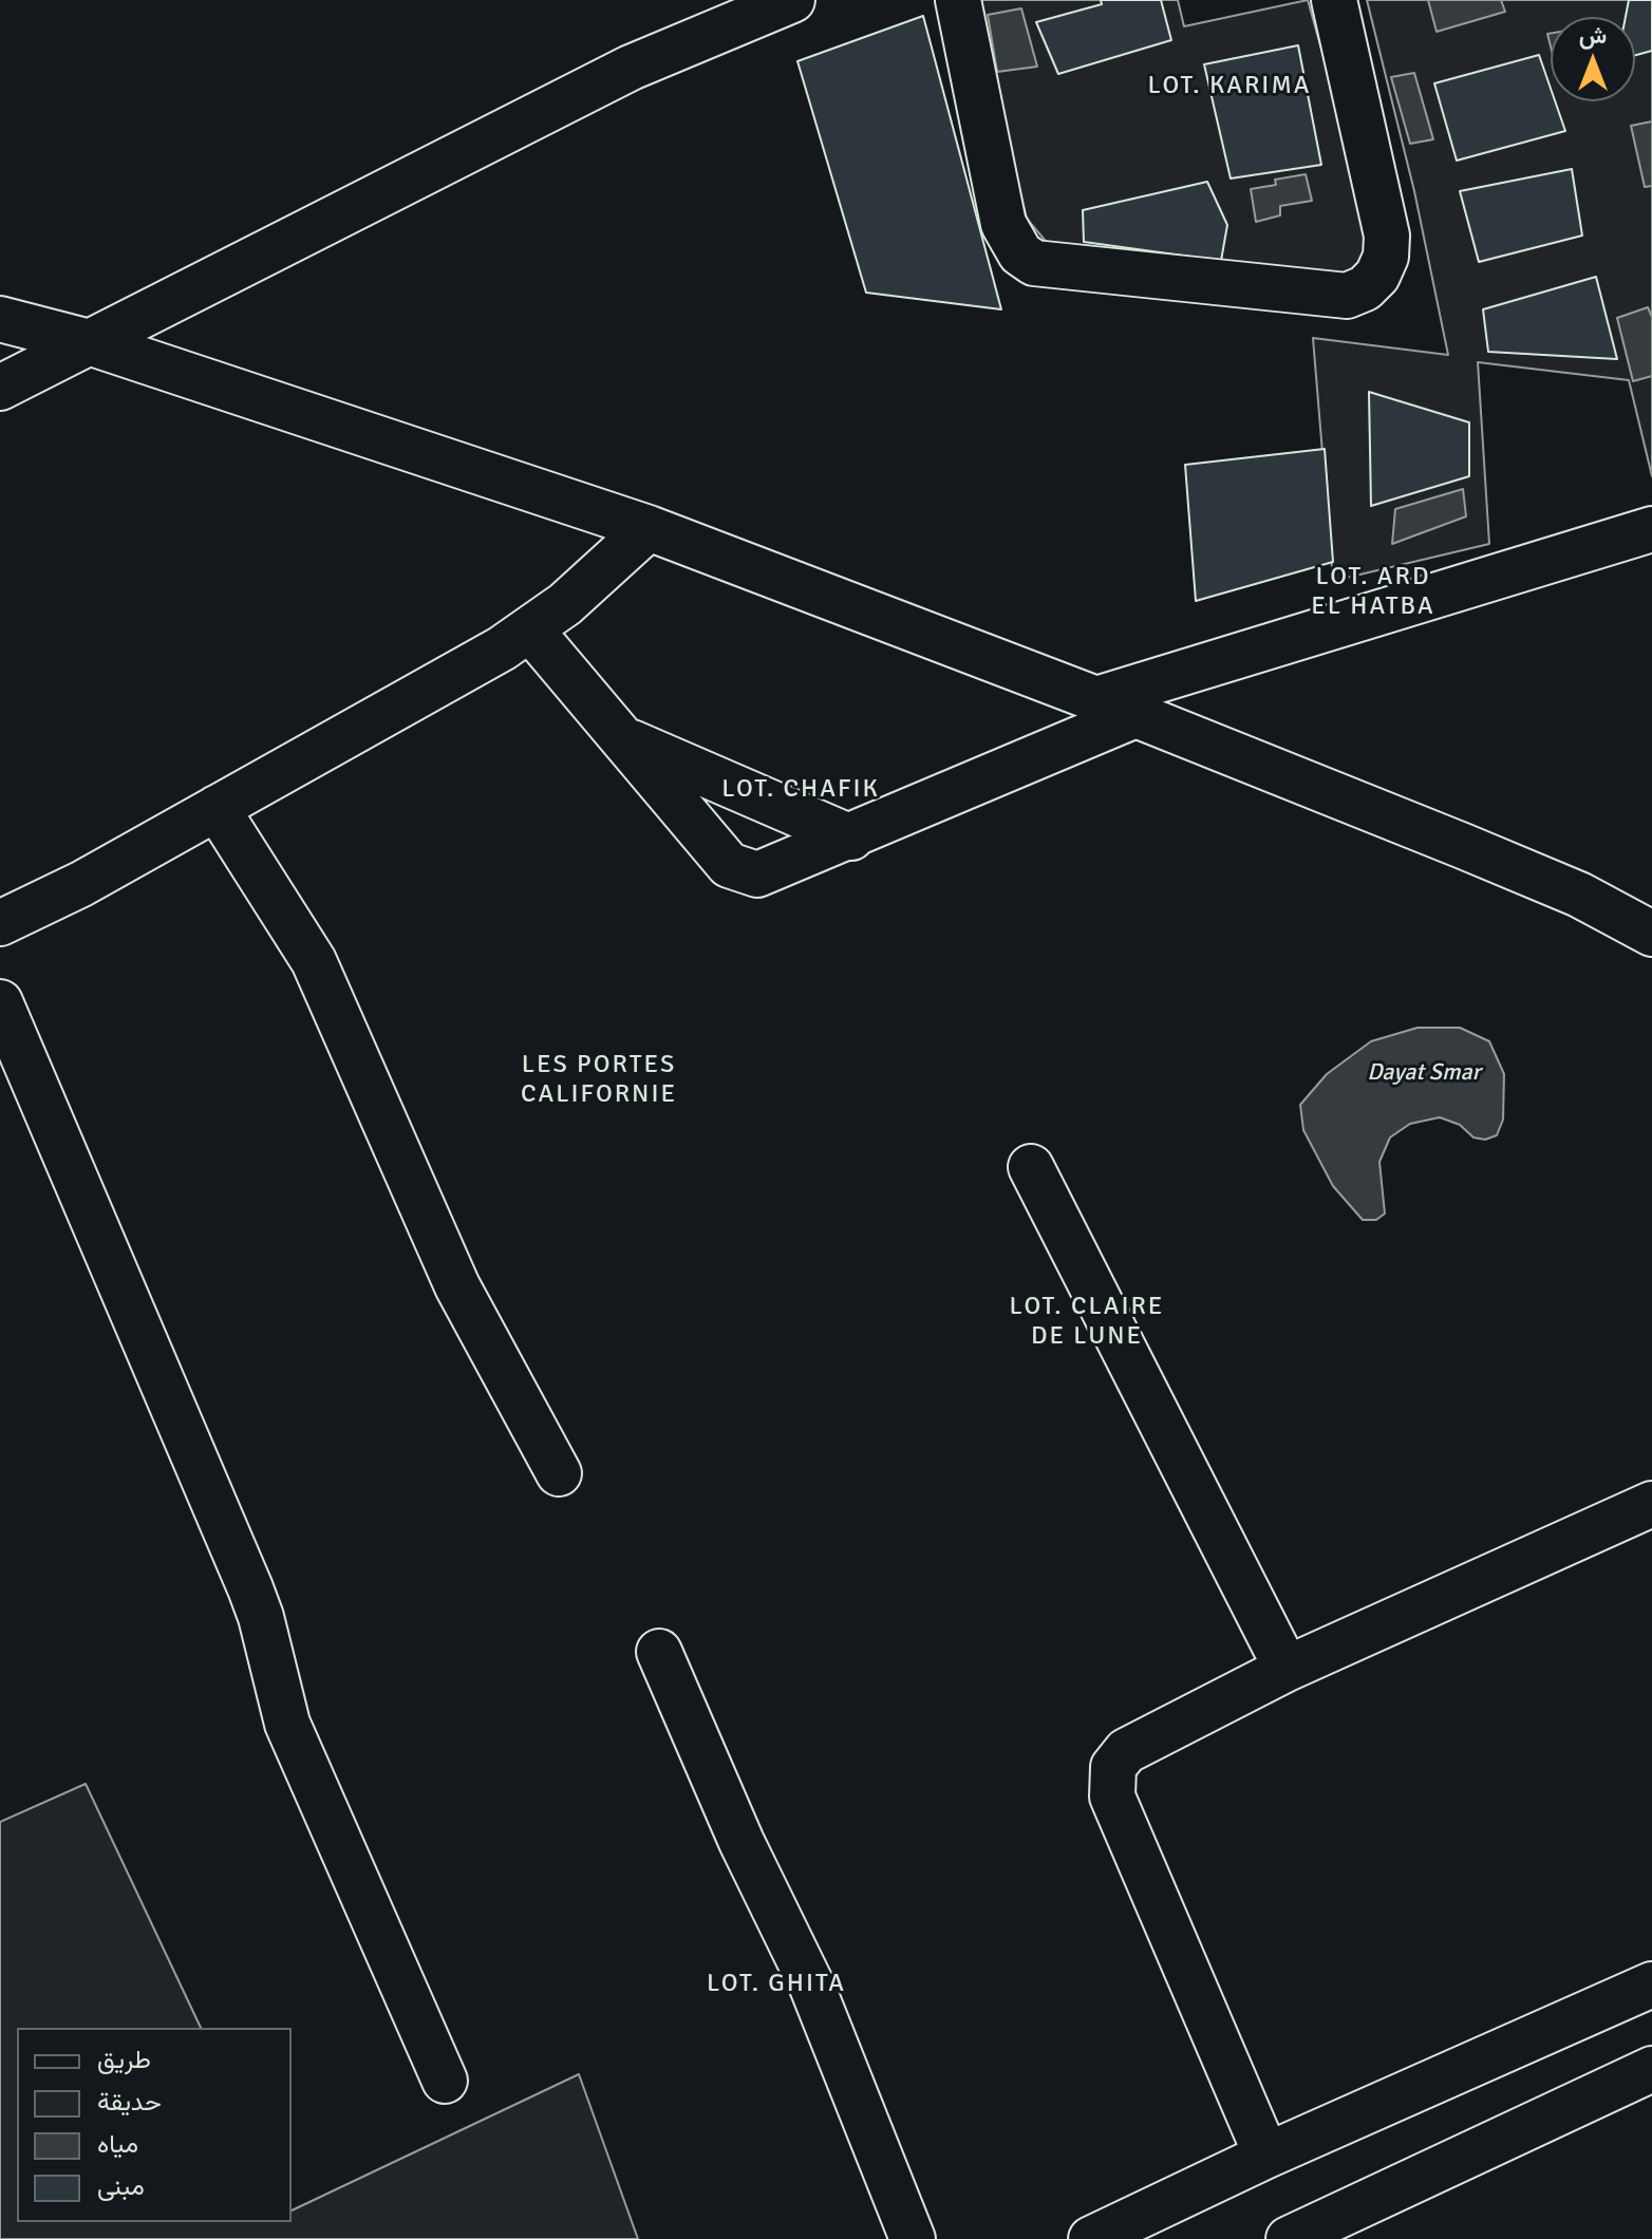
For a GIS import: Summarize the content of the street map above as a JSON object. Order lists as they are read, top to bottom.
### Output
{
  "districts": [
    "LOT. KARIMA",
    "LOT. ARD EL HATBA",
    "LOT. CHAFIK",
    "LES PORTES CALIFORNIE",
    "LOT. CLAIRE DE LUNE",
    "LOT. GHITA"
  ],
  "water": ["Dayat Smar"],
  "legend": [
    "طريق",
    "حديقة",
    "مياه",
    "مبنى"
  ],
  "north": "top"
}
